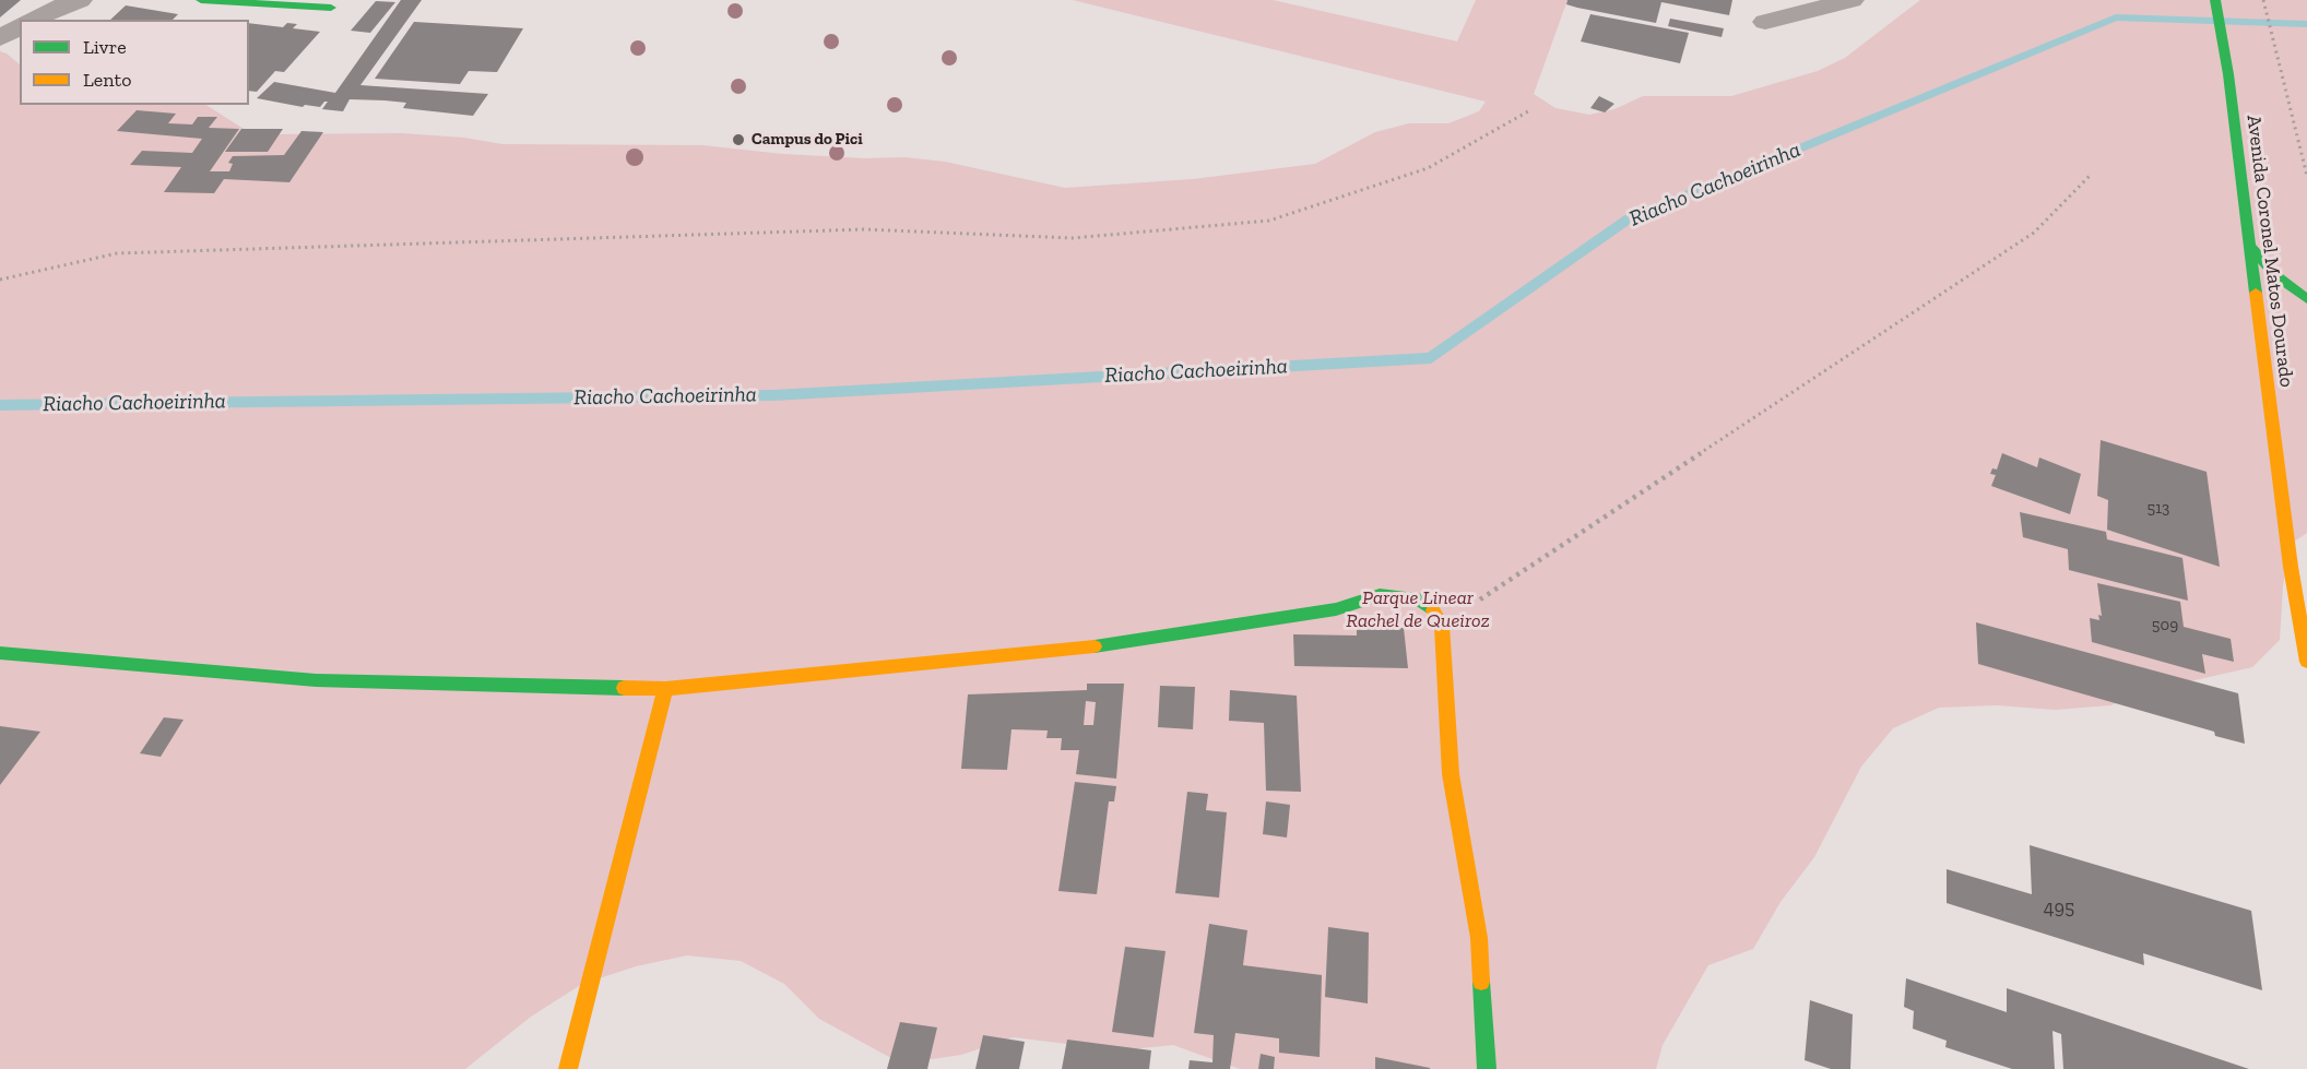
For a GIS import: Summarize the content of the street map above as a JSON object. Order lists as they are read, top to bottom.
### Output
{
  "streets": {
    "street": ["Avenida Coronel Matos Dourado"]
  },
  "water": ["Riacho Cachoeirinha"],
  "parks": ["Parque Linear Rachel de Queiroz"],
  "places": ["Campus do Pici"],
  "house_numbers": ["513", "509", "495"],
  "legend": ["Livre", "Lento"]
}
